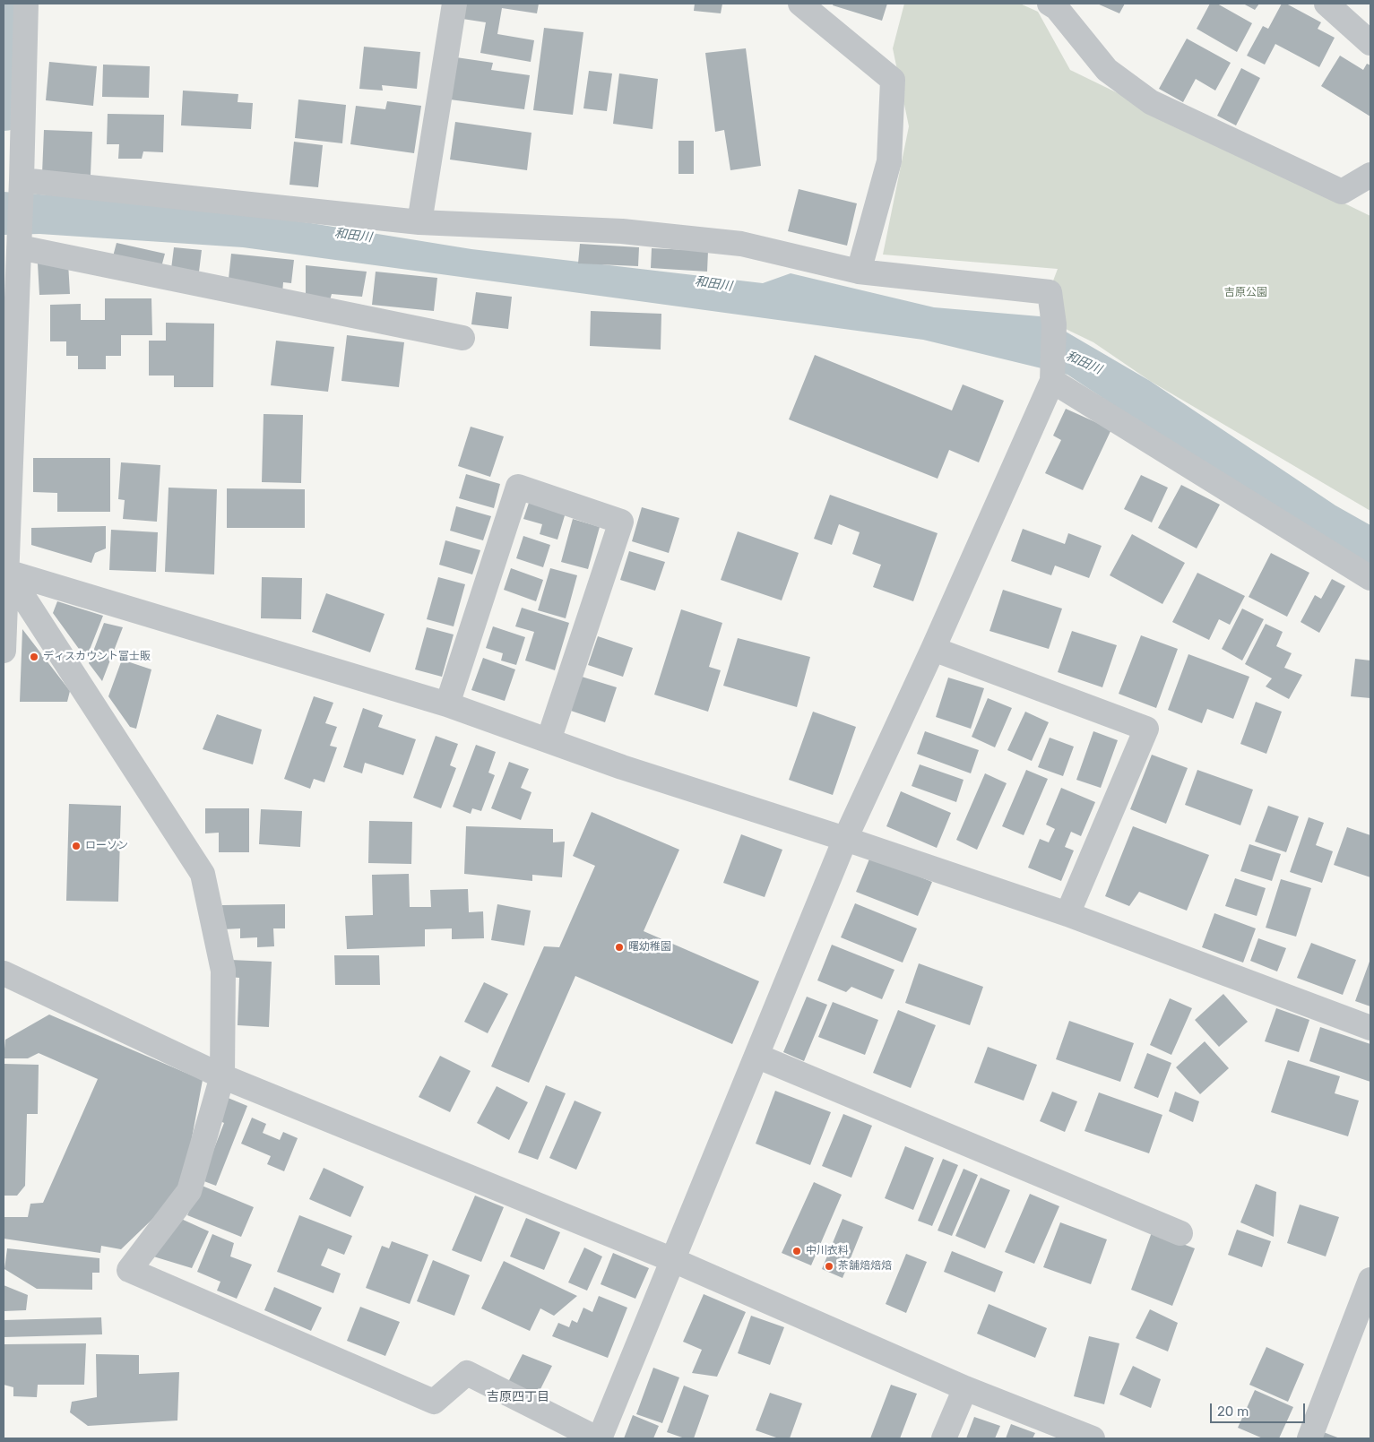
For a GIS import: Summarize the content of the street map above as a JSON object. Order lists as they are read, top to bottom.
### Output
{
  "districts": ["吉原四丁目"],
  "water": ["和田川"],
  "parks": ["吉原公園"],
  "places": [
    "ディスカウント富士販",
    "ローソン",
    "曙幼稚園",
    "中川衣料",
    "茶舗焙焙焙"
  ],
  "scale_bar": "20 m"
}
